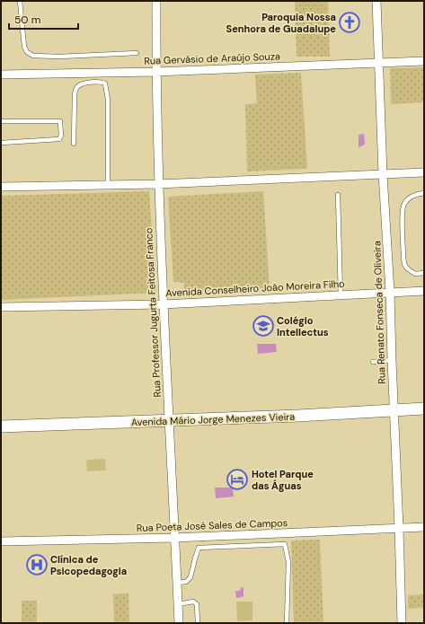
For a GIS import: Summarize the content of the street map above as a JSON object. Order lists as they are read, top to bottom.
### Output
{
  "streets": {
    "street": [
      "Rua Gervásio de Araújo Souza",
      "Avenida Conselheiro João Moreira Filho",
      "Rua Professor Jugurta Feitosa Franco",
      "Rua Renato Fonseca de Oliveira",
      "Avenida Mário Jorge Menezes Vieira",
      "Rua Poeta José Sales de Campos"
    ]
  },
  "crossings": [
    ["Rua Gervásio de Araújo Souza", "Rua Professor Jugurta Feitosa Franco"],
    ["Rua Gervásio de Araújo Souza", "Rua Renato Fonseca de Oliveira"],
    ["Avenida Conselheiro João Moreira Filho", "Rua Professor Jugurta Feitosa Franco"],
    ["Avenida Conselheiro João Moreira Filho", "Rua Renato Fonseca de Oliveira"],
    ["Rua Professor Jugurta Feitosa Franco", "Avenida Mário Jorge Menezes Vieira"],
    ["Rua Professor Jugurta Feitosa Franco", "Rua Poeta José Sales de Campos"],
    ["Rua Renato Fonseca de Oliveira", "Avenida Mário Jorge Menezes Vieira"],
    ["Rua Renato Fonseca de Oliveira", "Rua Poeta José Sales de Campos"]
  ],
  "places": {
    "church": ["Paroquia Nossa Senhora de Guadalupe"],
    "school or university": ["Colégio Intellectus"],
    "hotel": ["Hotel Parque das Águas"],
    "hospital": ["Clínica de Psicopedagogia"]
  },
  "scale_bar": "50 m"
}
